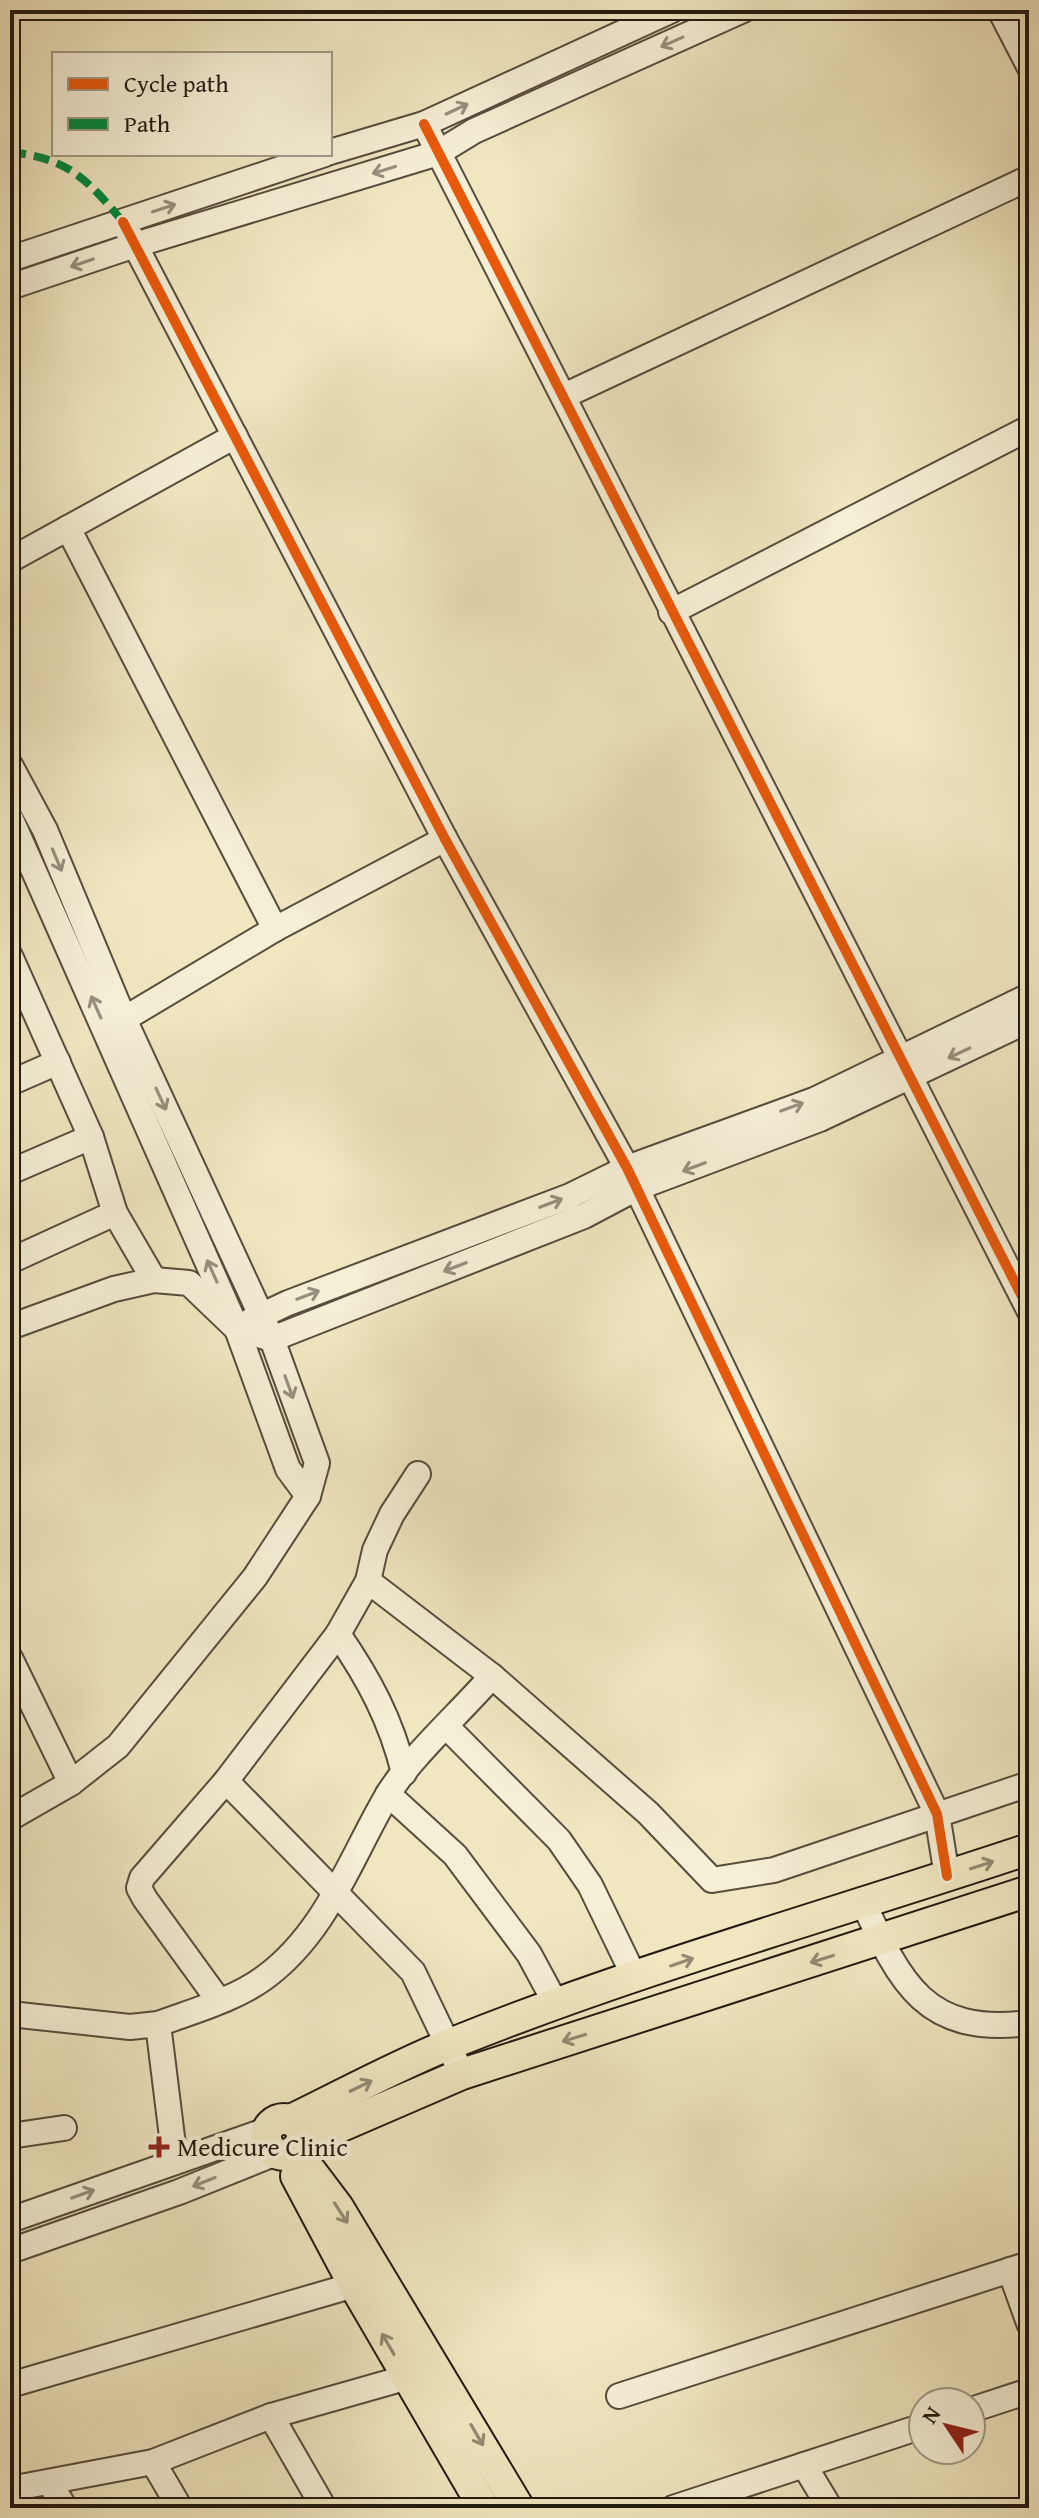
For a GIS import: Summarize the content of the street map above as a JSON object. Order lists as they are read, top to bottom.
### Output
{
  "places": {
    "health": ["Medicure Clinic"]
  },
  "legend": ["Cycle path", "Path"],
  "north": "top left"
}
